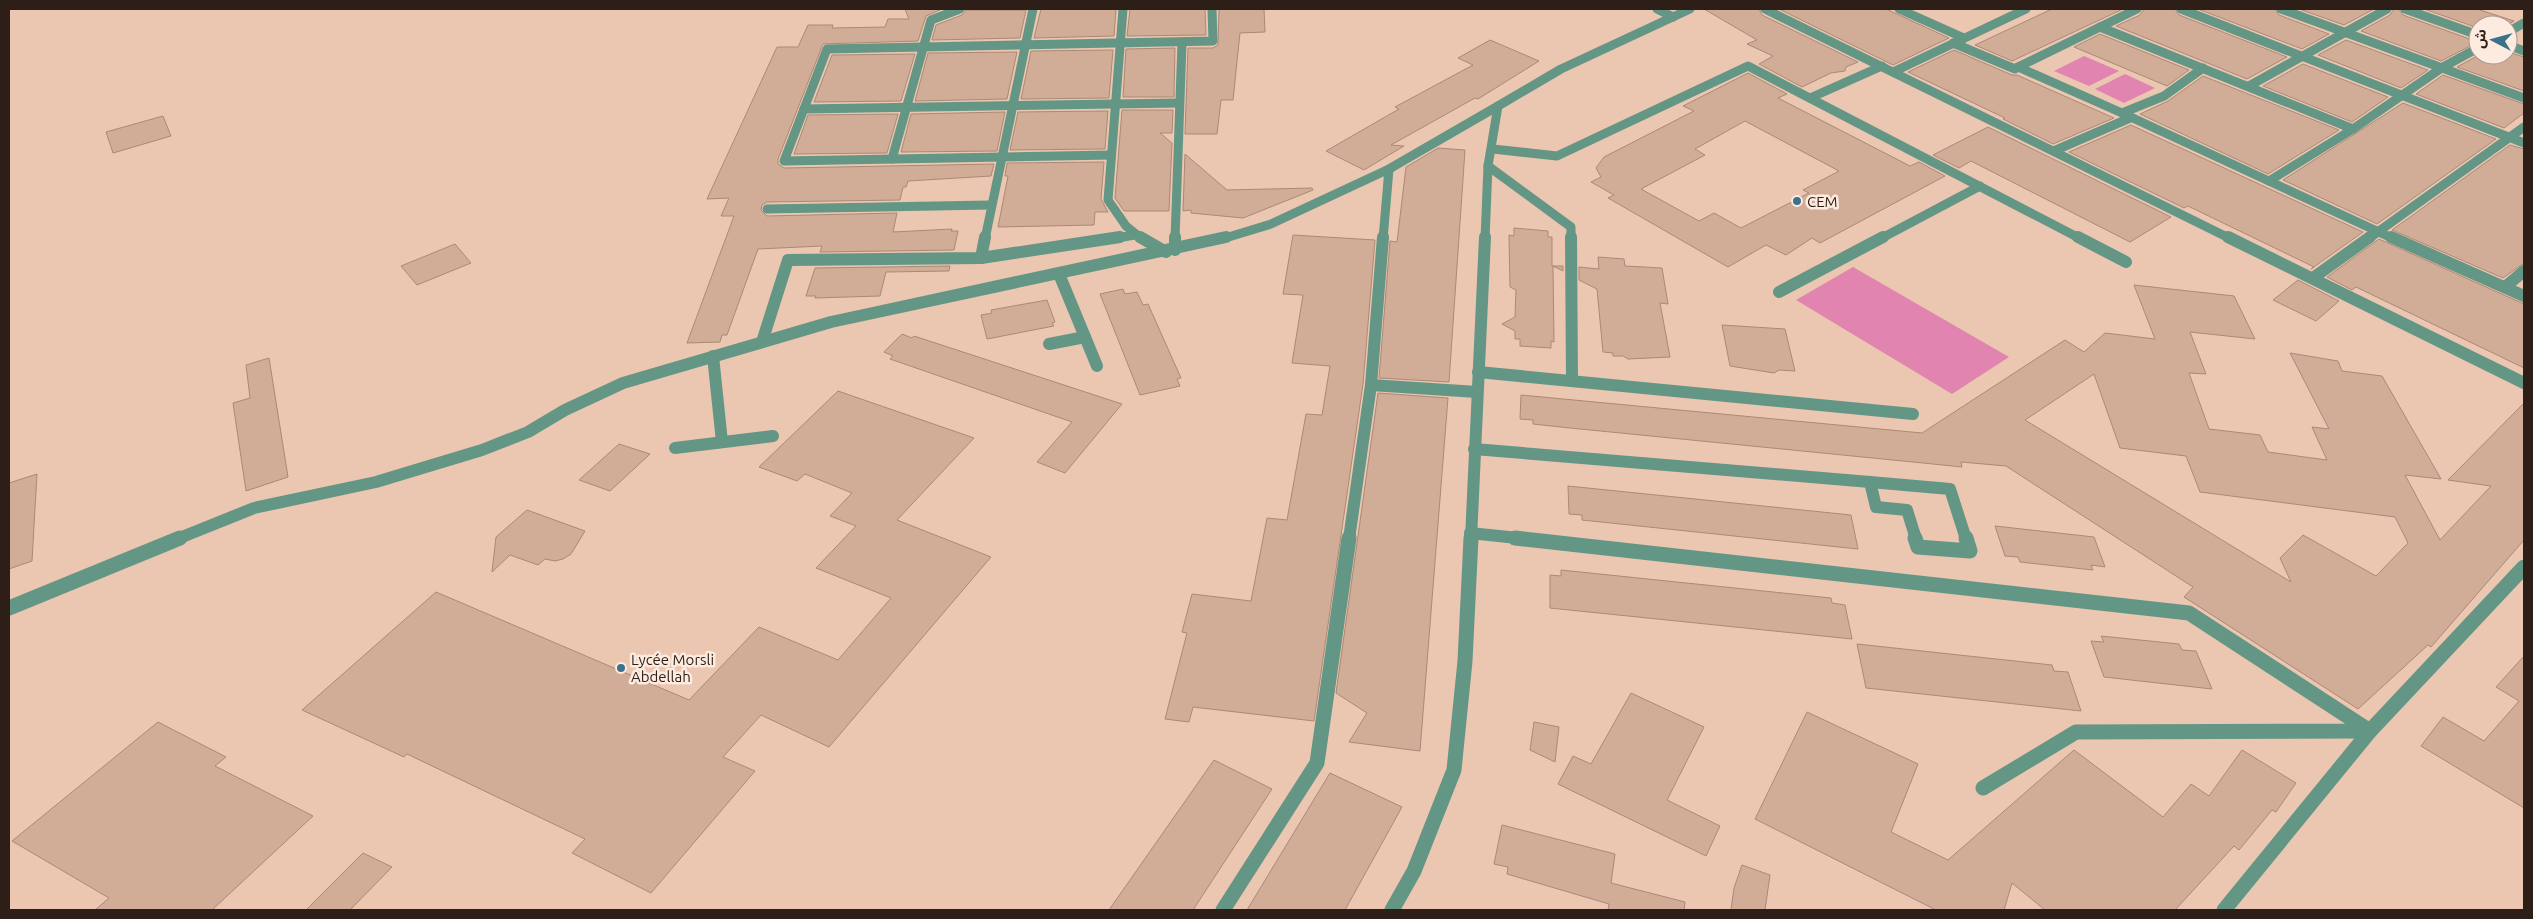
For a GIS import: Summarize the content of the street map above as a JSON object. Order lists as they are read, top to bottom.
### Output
{
  "places": ["CEM", "Lycée Morsli Abdellah"],
  "north": "left"
}
